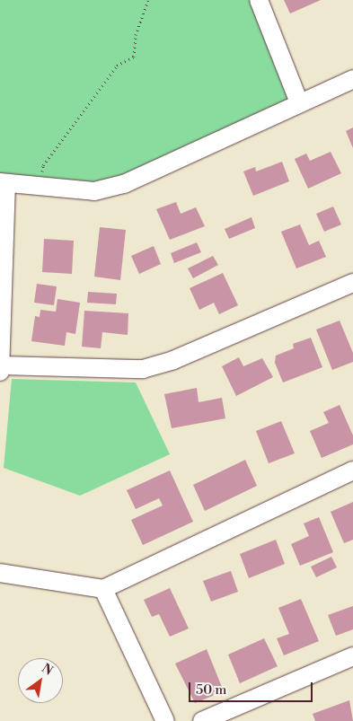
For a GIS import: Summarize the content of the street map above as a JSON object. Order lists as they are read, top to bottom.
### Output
{
  "scale_bar": "50 m",
  "north": "top right"
}
